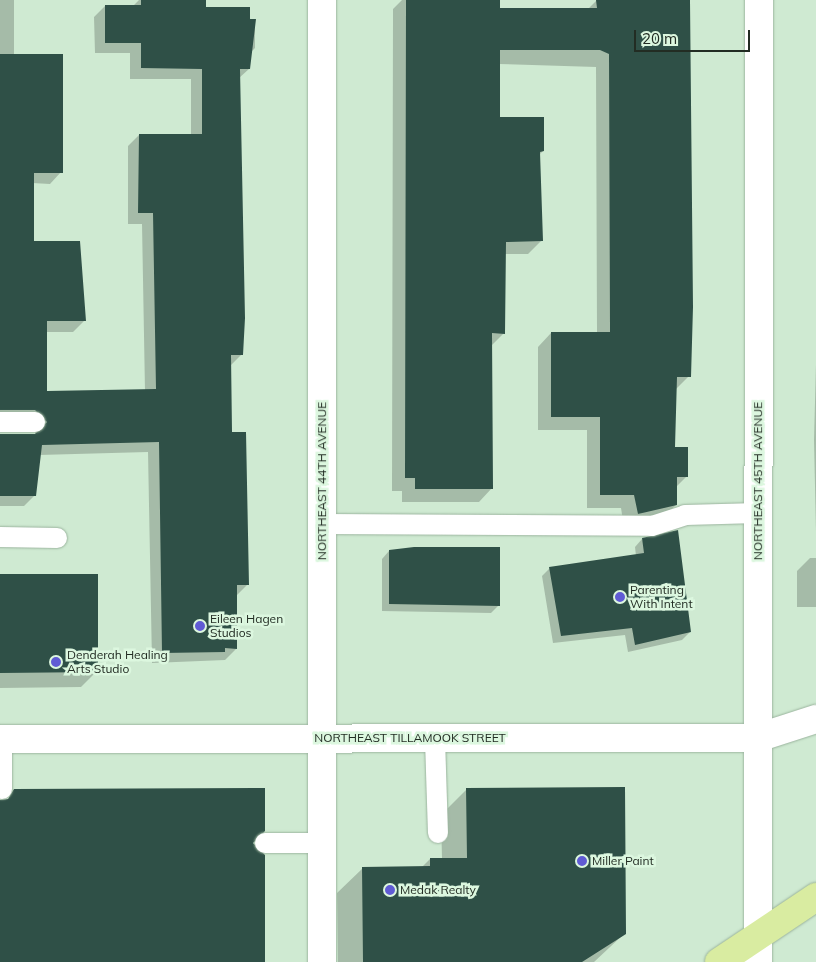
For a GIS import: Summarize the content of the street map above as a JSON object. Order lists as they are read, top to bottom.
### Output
{
  "streets": {
    "street": ["NORTHEAST 44TH AVENUE", "NORTHEAST 45TH AVENUE", "NORTHEAST TILLAMOOK STREET"]
  },
  "crossings": [
    ["NORTHEAST 44TH AVENUE", "NORTHEAST TILLAMOOK STREET"],
    ["NORTHEAST 45TH AVENUE", "NORTHEAST TILLAMOOK STREET"]
  ],
  "places": [
    "Parenting With Intent",
    "Eileen Hagen Studios",
    "Denderah Healing Arts Studio",
    "Miller Paint",
    "Medak Realty"
  ],
  "scale_bar": "20 m"
}
